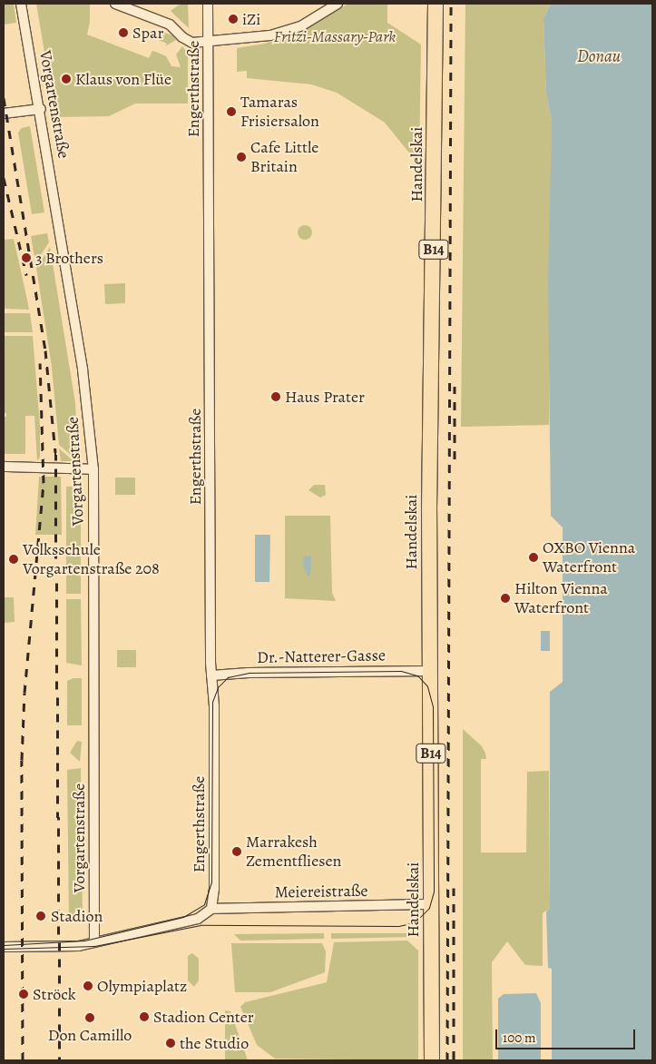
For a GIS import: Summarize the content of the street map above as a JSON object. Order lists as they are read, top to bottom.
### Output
{
  "streets": {
    "main road": ["Handelskai", "B14"],
    "street": [
      "Engerthstraße",
      "Vorgartenstraße",
      "Dr.-Natterer-Gasse",
      "Meiereistraße"
    ]
  },
  "crossings": [
    ["Engerthstraße", "Dr.-Natterer-Gasse"],
    ["Engerthstraße", "Meiereistraße"],
    ["Handelskai", "Dr.-Natterer-Gasse"],
    ["Handelskai", "Meiereistraße"]
  ],
  "water": ["Donau"],
  "parks": ["Fritzi-Massary-Park"],
  "places": [
    "iZi",
    "Spar",
    "Klaus von Flüe",
    "Tamaras Frisiersalon",
    "Cafe Little Britain",
    "3 Brothers",
    "Haus Prater",
    "OXBO Vienna Waterfront",
    "Volksschule Vorgartenstraße 208",
    "Hilton Vienna Waterfront",
    "Marrakesh Zementfliesen",
    "Stadion",
    "Olympiaplatz",
    "Ströck",
    "Stadion Center",
    "Don Camillo",
    "the Studio"
  ],
  "scale_bar": "100 m"
}
